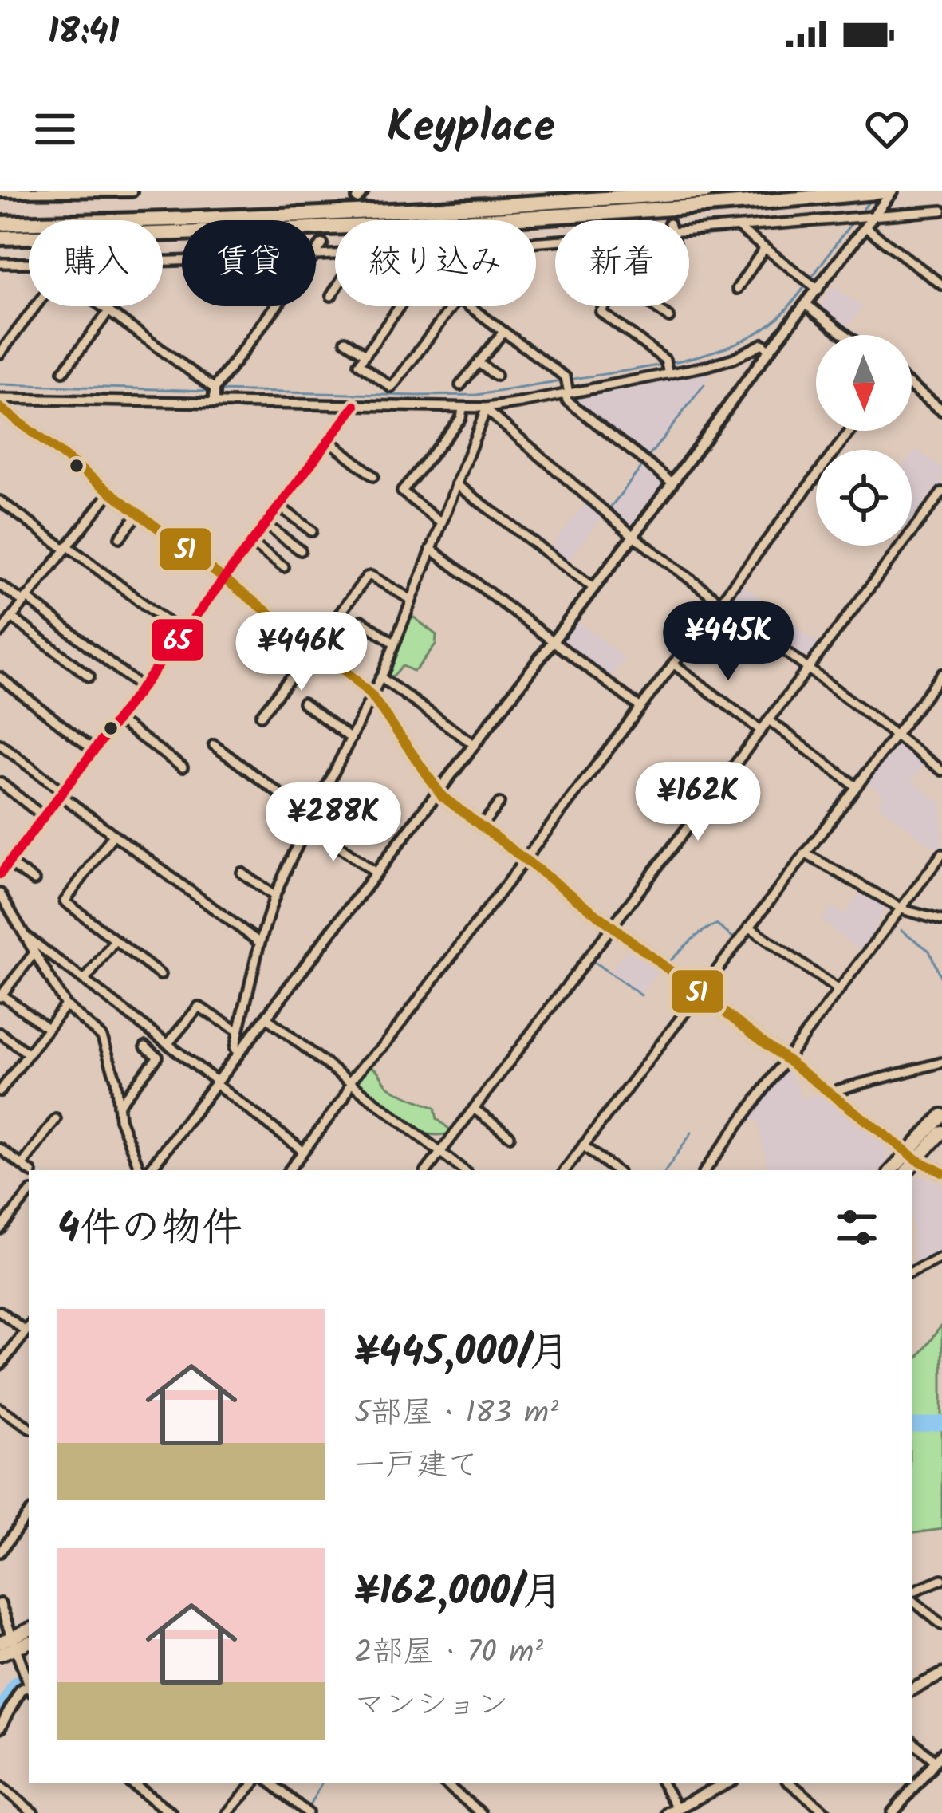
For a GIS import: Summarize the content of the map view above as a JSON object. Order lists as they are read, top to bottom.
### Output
{
  "lines": ["transit line 65", "transit line 51"],
  "north": "bottom",
  "page": {
    "status": "18:41",
    "header": "Keyplace",
    "chip": [
      "購入",
      "賃貸",
      "絞り込み",
      "新着"
    ],
    "price": [
      "¥445K",
      "¥446K",
      "¥162K",
      "¥288K"
    ],
    "heading": "4件の物件",
    "list": [
      {
        "name": "¥445,000/月",
        "note": "5部屋 · 183 m² · 一戸建て"
      },
      {
        "name": "¥162,000/月",
        "note": "2部屋 · 70 m² · マンション"
      }
    ]
  }
}
